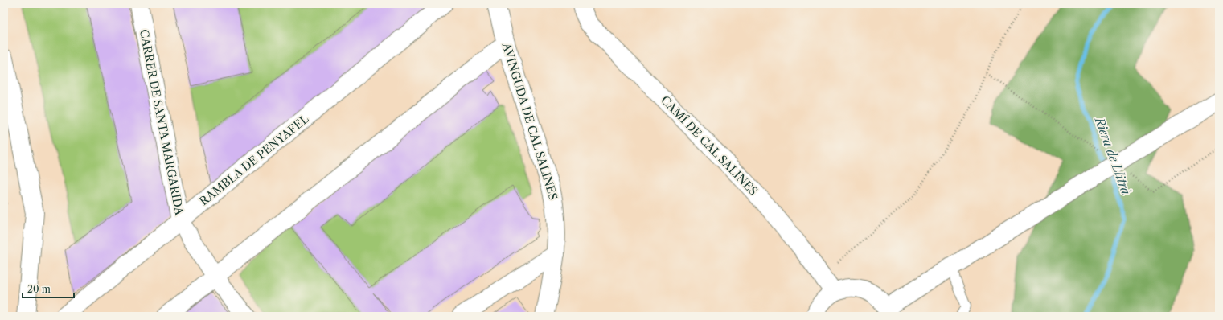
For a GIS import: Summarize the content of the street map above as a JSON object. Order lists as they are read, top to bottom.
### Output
{
  "streets": {
    "street": [
      "AVINGUDA DE CAL SALINES",
      "CARRER DE SANTA MARGARIDA",
      "CAMÍ DE CAL SALINES",
      "RAMBLA DE PENYAFEL"
    ]
  },
  "crossings": [
    ["CARRER DE SANTA MARGARIDA", "RAMBLA DE PENYAFEL"]
  ],
  "water": ["Riera de Llitrà"],
  "scale_bar": "20 m"
}
